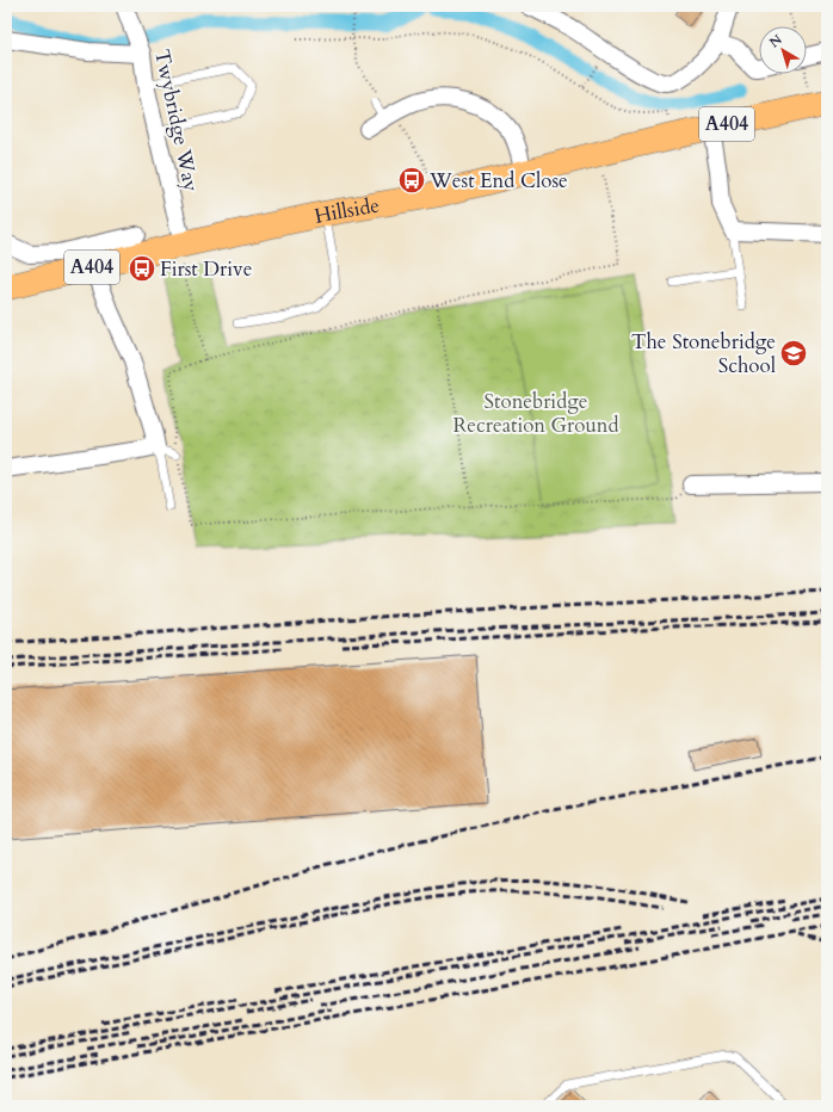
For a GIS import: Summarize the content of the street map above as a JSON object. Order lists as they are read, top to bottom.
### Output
{
  "streets": {
    "main road": ["A404", "Hillside"],
    "street": ["Twybridge Way"]
  },
  "crossings": [
    ["Twybridge Way", "Hillside"]
  ],
  "parks": ["Stonebridge Recreation Ground"],
  "places": {
    "bus stop": ["West End Close", "First Drive"],
    "school or university": ["The Stonebridge School"]
  },
  "north": "top left"
}
